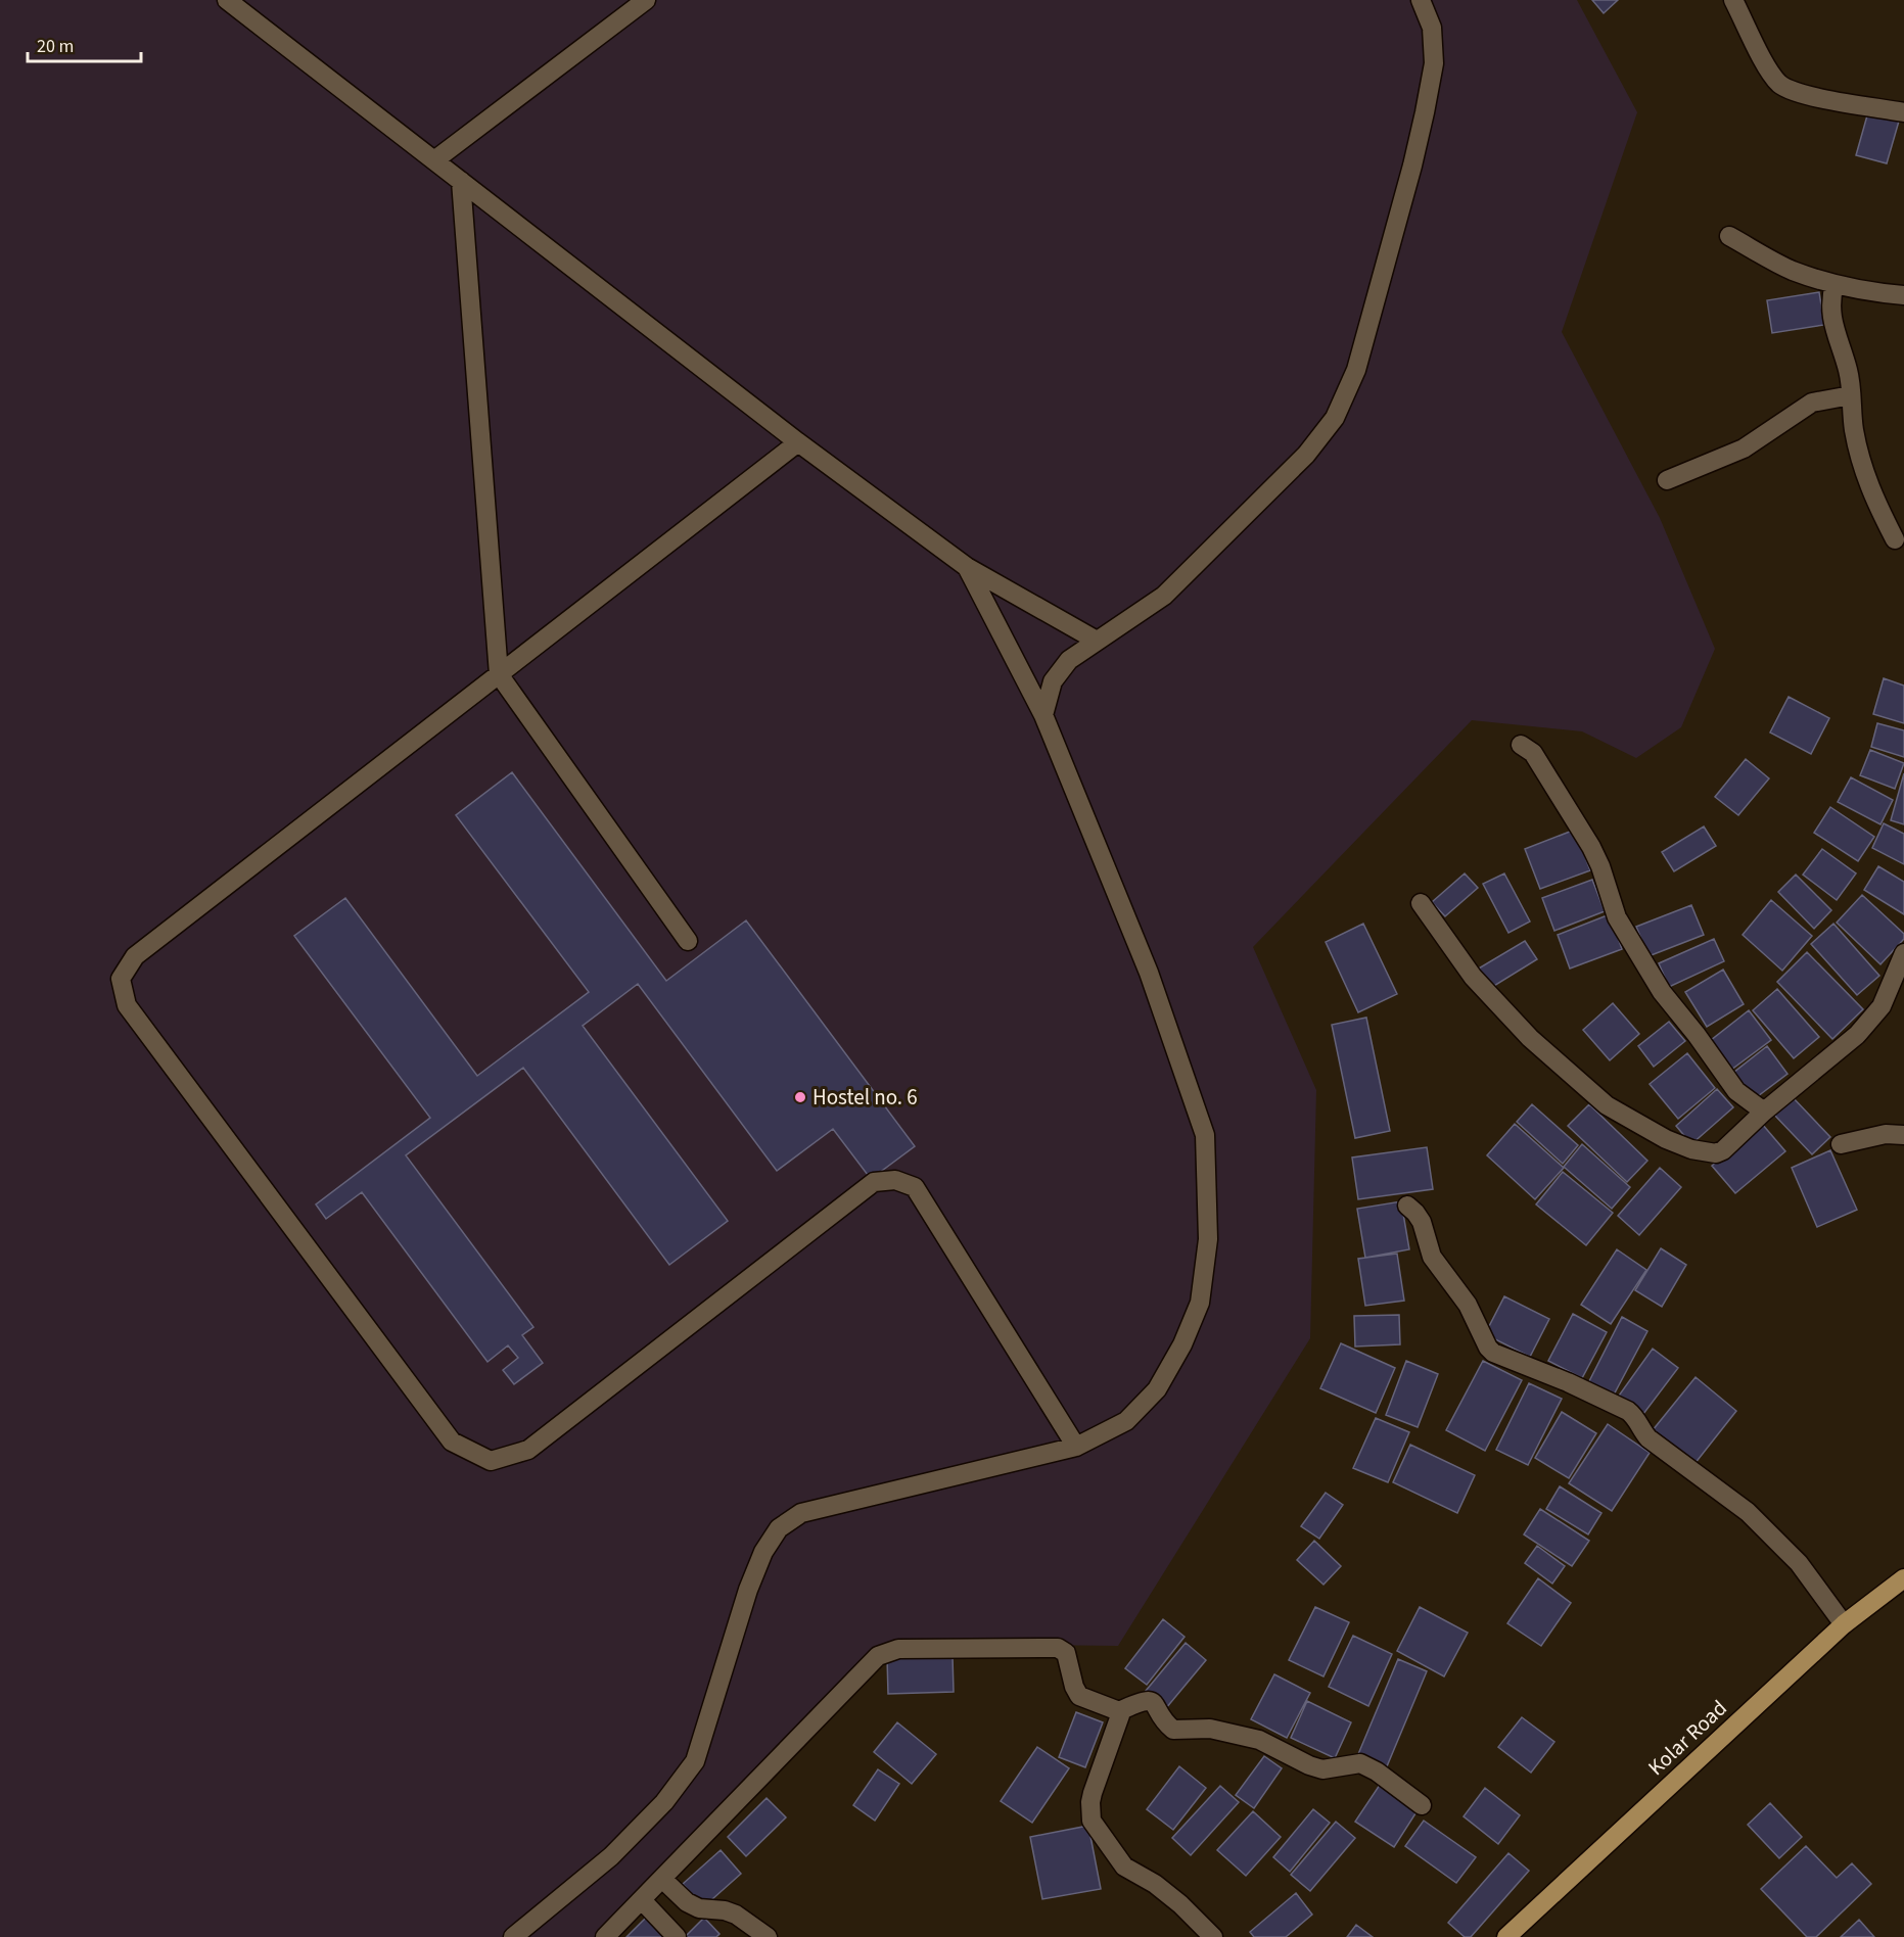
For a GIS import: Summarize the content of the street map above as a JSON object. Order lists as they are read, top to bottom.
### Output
{
  "streets": {
    "main road": ["Kolar Road"]
  },
  "places": ["Hostel no. 6"],
  "scale_bar": "20 m"
}
